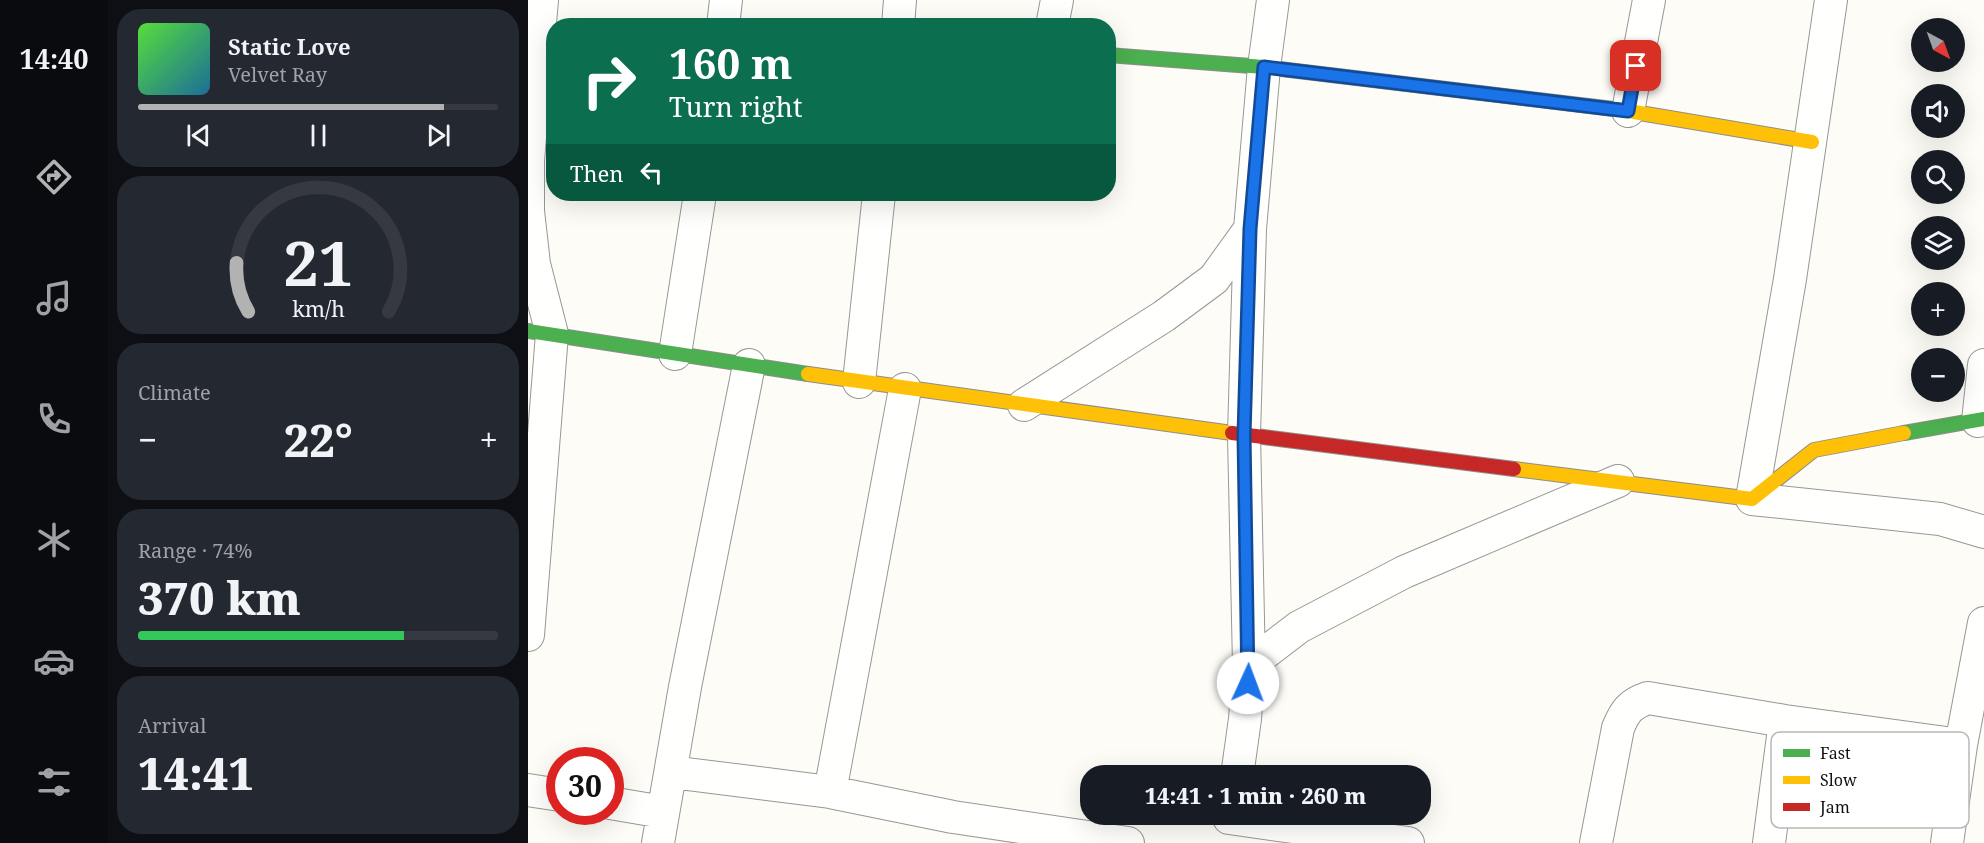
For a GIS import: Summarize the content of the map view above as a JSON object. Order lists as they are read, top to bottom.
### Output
{
  "legend": ["Fast", "Slow", "Jam"],
  "north": "bottom right",
  "page": {
    "tabs": "14:40",
    "map_buttons": ["+", "−"],
    "turn": ["160 m", "Turn right"],
    "song": ["Static Love", "Velvet Ray"],
    "then": "Then",
    "tile": [
      "Climate",
      ["Range · 74%", "370 km"],
      ["Arrival", "14:41"]
    ],
    "heat": ["−", "22°", "+"],
    "limit": "30",
    "trip": "14:41 · 1 min · 260 m",
    "gauge": ["21", "km/h"]
  }
}
